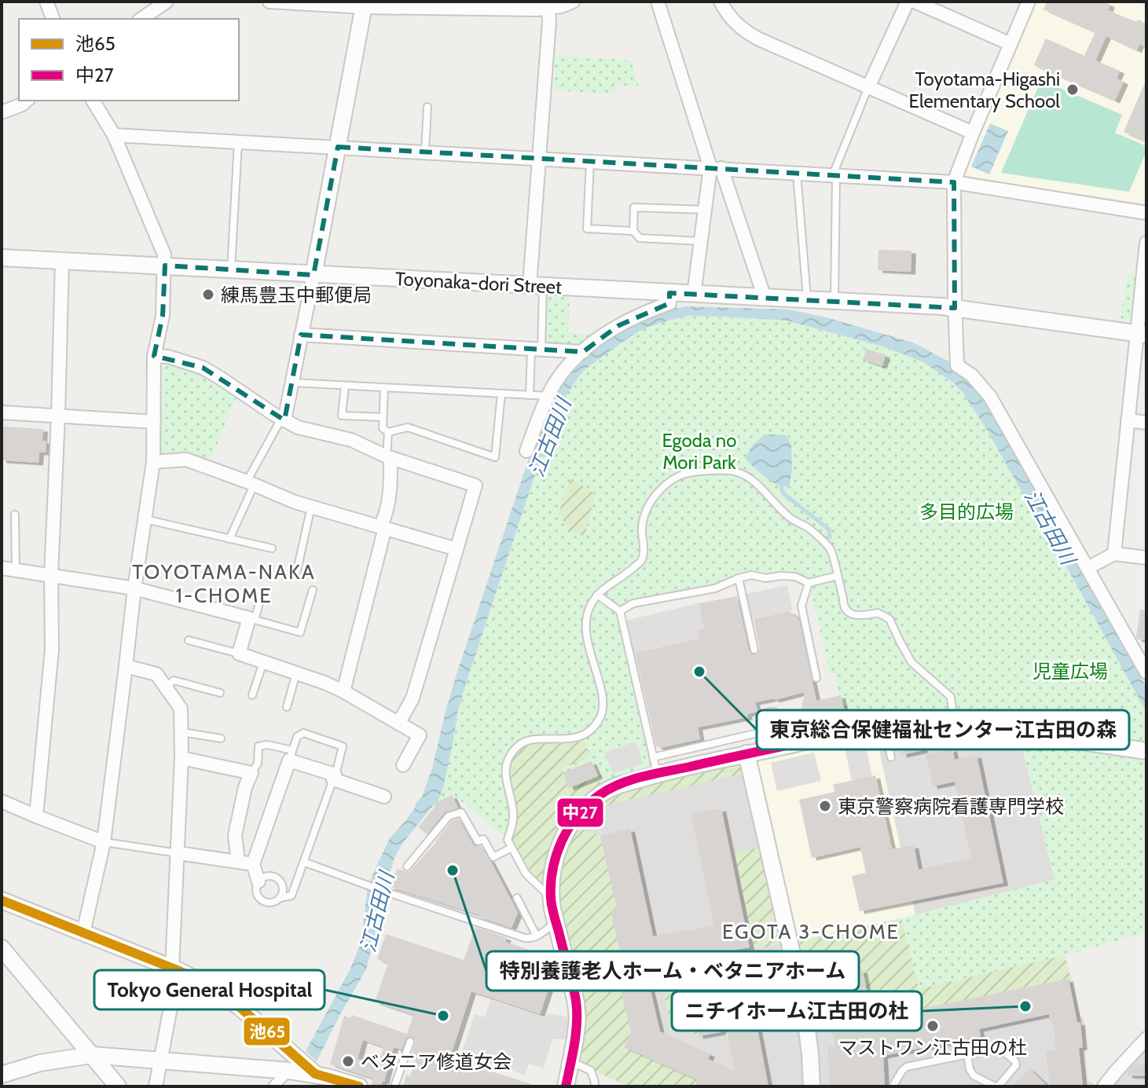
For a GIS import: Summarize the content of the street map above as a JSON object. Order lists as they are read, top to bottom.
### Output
{
  "streets": {
    "street": ["Toyonaka-dori Street"]
  },
  "districts": ["TOYOTAMA-NAKA 1-CHOME", "EGOTA 3-CHOME"],
  "water": ["江古田川"],
  "parks": ["Egoda no Mori Park", "多目的広場", "児童広場"],
  "places": [
    "Toyotama-Higashi Elementary School",
    "練馬豊玉中郵便局",
    "東京総合保健福祉センター江古田の森",
    "東京警察病院看護専門学校",
    "特別養護老人ホーム・ベタニアホーム",
    "ニチイホーム江古田の杜",
    "Tokyo General Hospital",
    "マストワン江古田の杜",
    "ベタニア修道女会"
  ],
  "lines": ["transit line 中27", "transit line 池65"],
  "legend": ["池65", "中27"]
}
